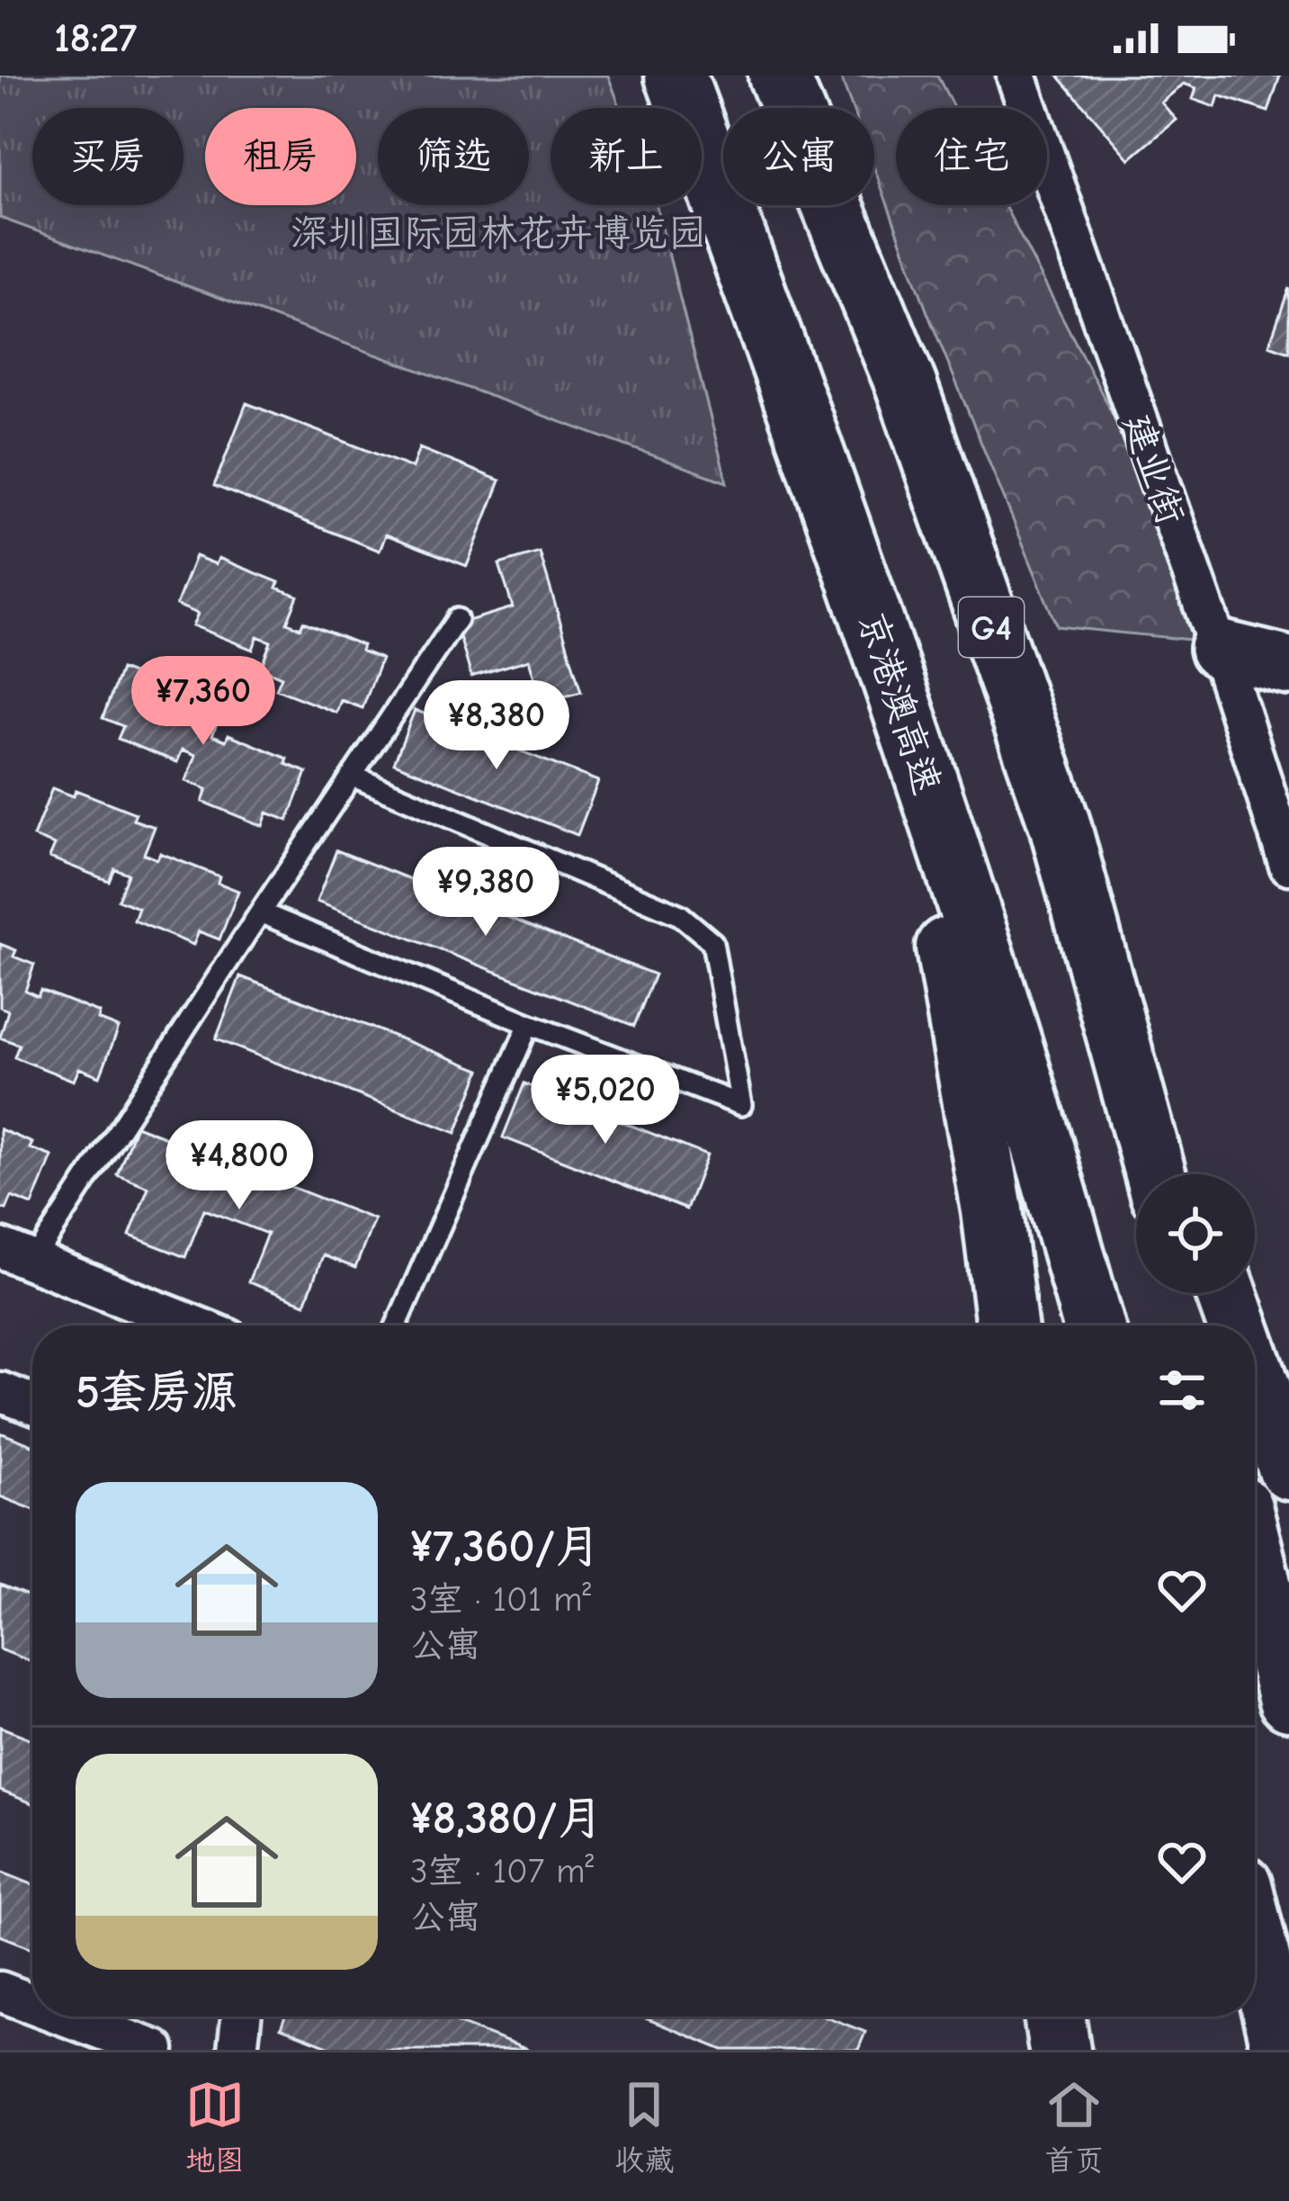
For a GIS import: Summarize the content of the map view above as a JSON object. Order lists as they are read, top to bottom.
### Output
{
  "streets": {
    "highway": ["G4", "京港澳高速"],
    "street": ["建业街"]
  },
  "parks": ["深圳国际园林花卉博览园"],
  "page": {
    "status": "18:27",
    "chip": [
      "买房",
      "租房",
      "筛选",
      "新上",
      "公寓",
      "住宅"
    ],
    "price": [
      "¥7,360",
      "¥8,380",
      "¥9,380",
      "¥5,020",
      "¥4,800"
    ],
    "heading": "5套房源",
    "list": [
      {
        "name": "¥7,360/月",
        "note": "3室 · 101 m² · 公寓"
      },
      {
        "name": "¥8,380/月",
        "note": "3室 · 107 m² · 公寓"
      }
    ],
    "tabs": ["地图", "收藏", "首页"]
  }
}
